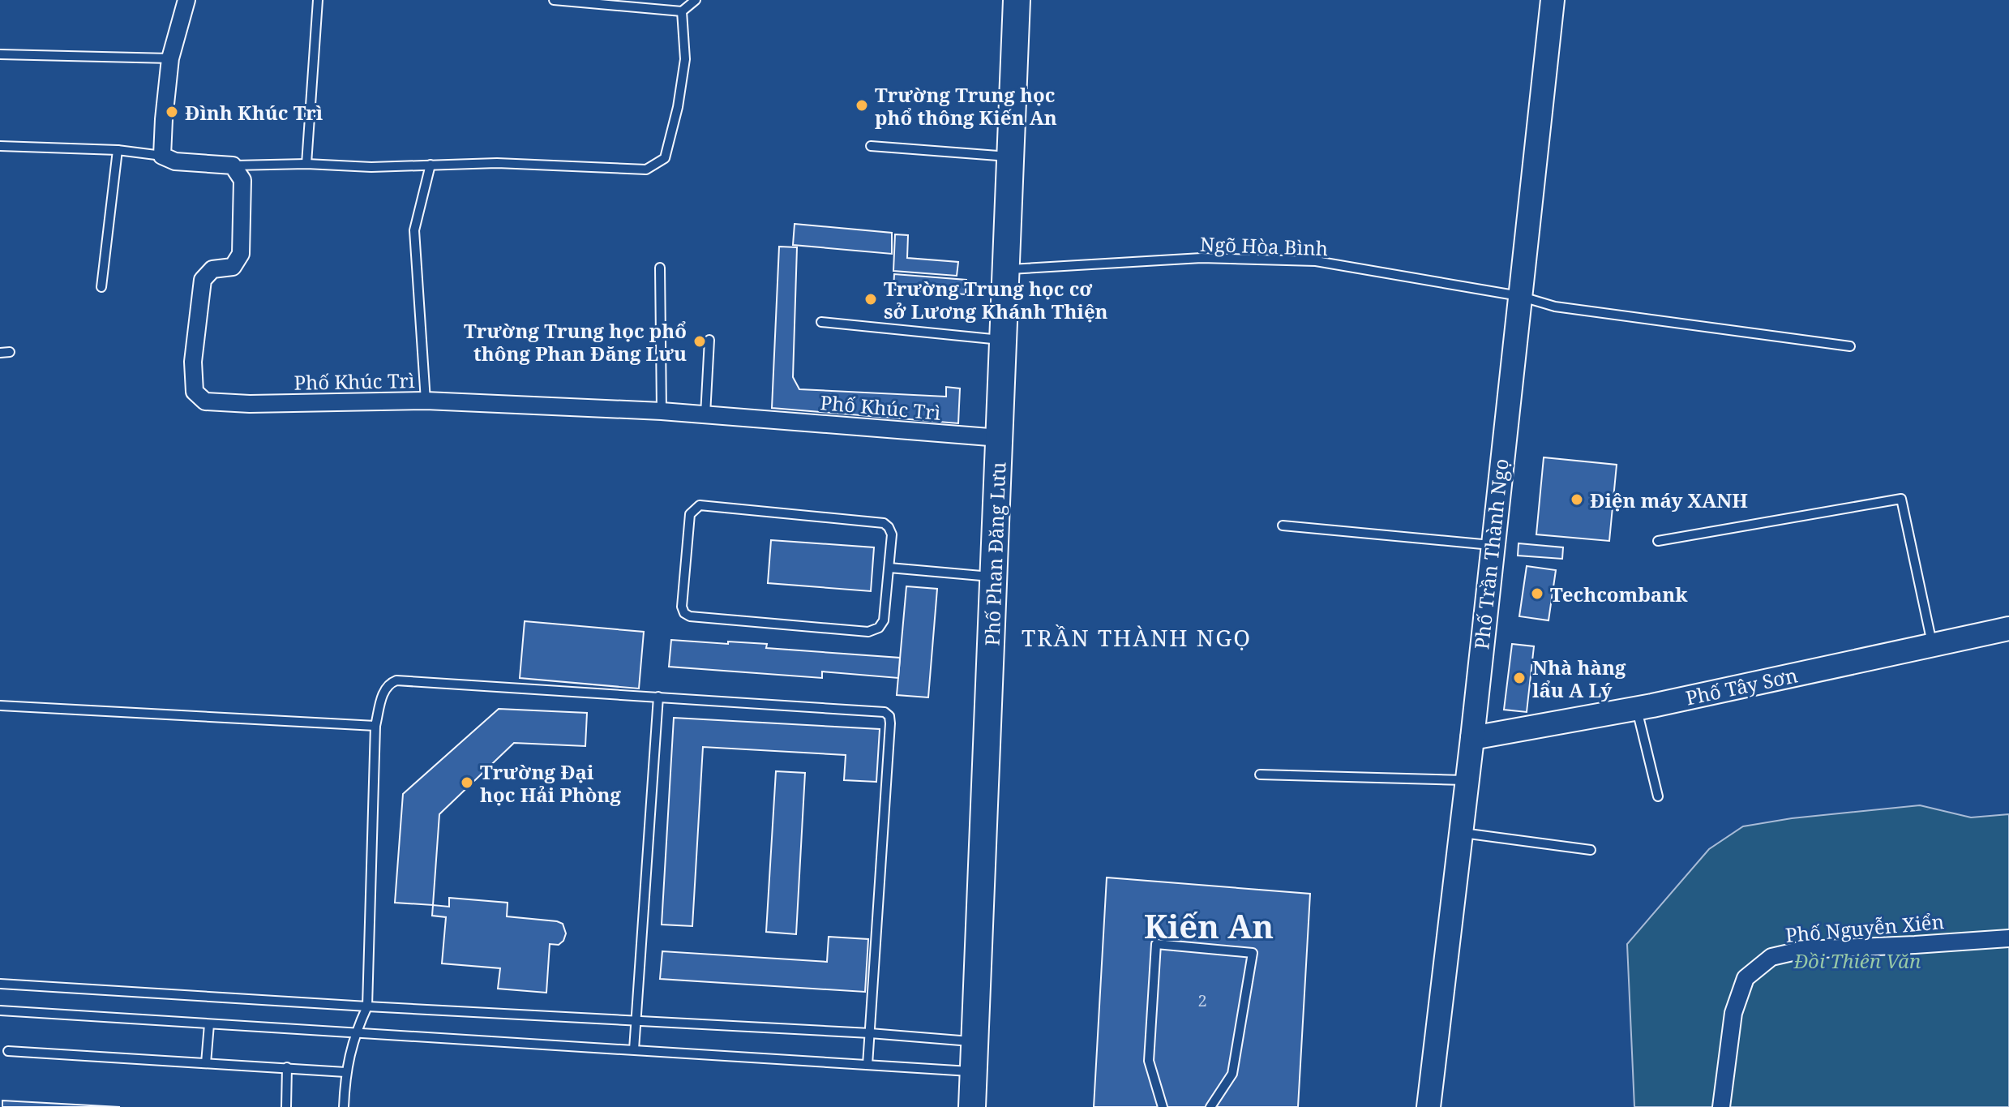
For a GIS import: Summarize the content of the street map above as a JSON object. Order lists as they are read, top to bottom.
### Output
{
  "streets": {
    "main road": ["Phố Phan Đăng Lưu", "Phố Trần Thành Ngọ", "Phố Tây Sơn"],
    "street": ["Phố Khúc Trì", "Phố Nguyễn Xiển"],
    "lane": ["Ngõ Hòa Bình"]
  },
  "crossings": [
    ["Ngõ Hòa Bình", "Phố Phan Đăng Lưu"],
    ["Ngõ Hòa Bình", "Phố Trần Thành Ngọ"],
    ["Phố Khúc Trì", "Phố Phan Đăng Lưu"],
    ["Phố Trần Thành Ngọ", "Phố Tây Sơn"]
  ],
  "districts": ["TRẦN THÀNH NGỌ", "Kiến An"],
  "parks": ["Đồi Thiên Văn"],
  "places": [
    "Trường Trung học phổ thông Kiến An",
    "Đình Khúc Trì",
    "Trường Trung học cơ sở Lương Khánh Thiện",
    "Trường Trung học phổ thông Phan Đăng Lưu",
    "Điện máy XANH",
    "Techcombank",
    "Nhà hàng lẩu A Lý",
    "Trường Đại học Hải Phòng"
  ],
  "house_numbers": ["2"]
}
